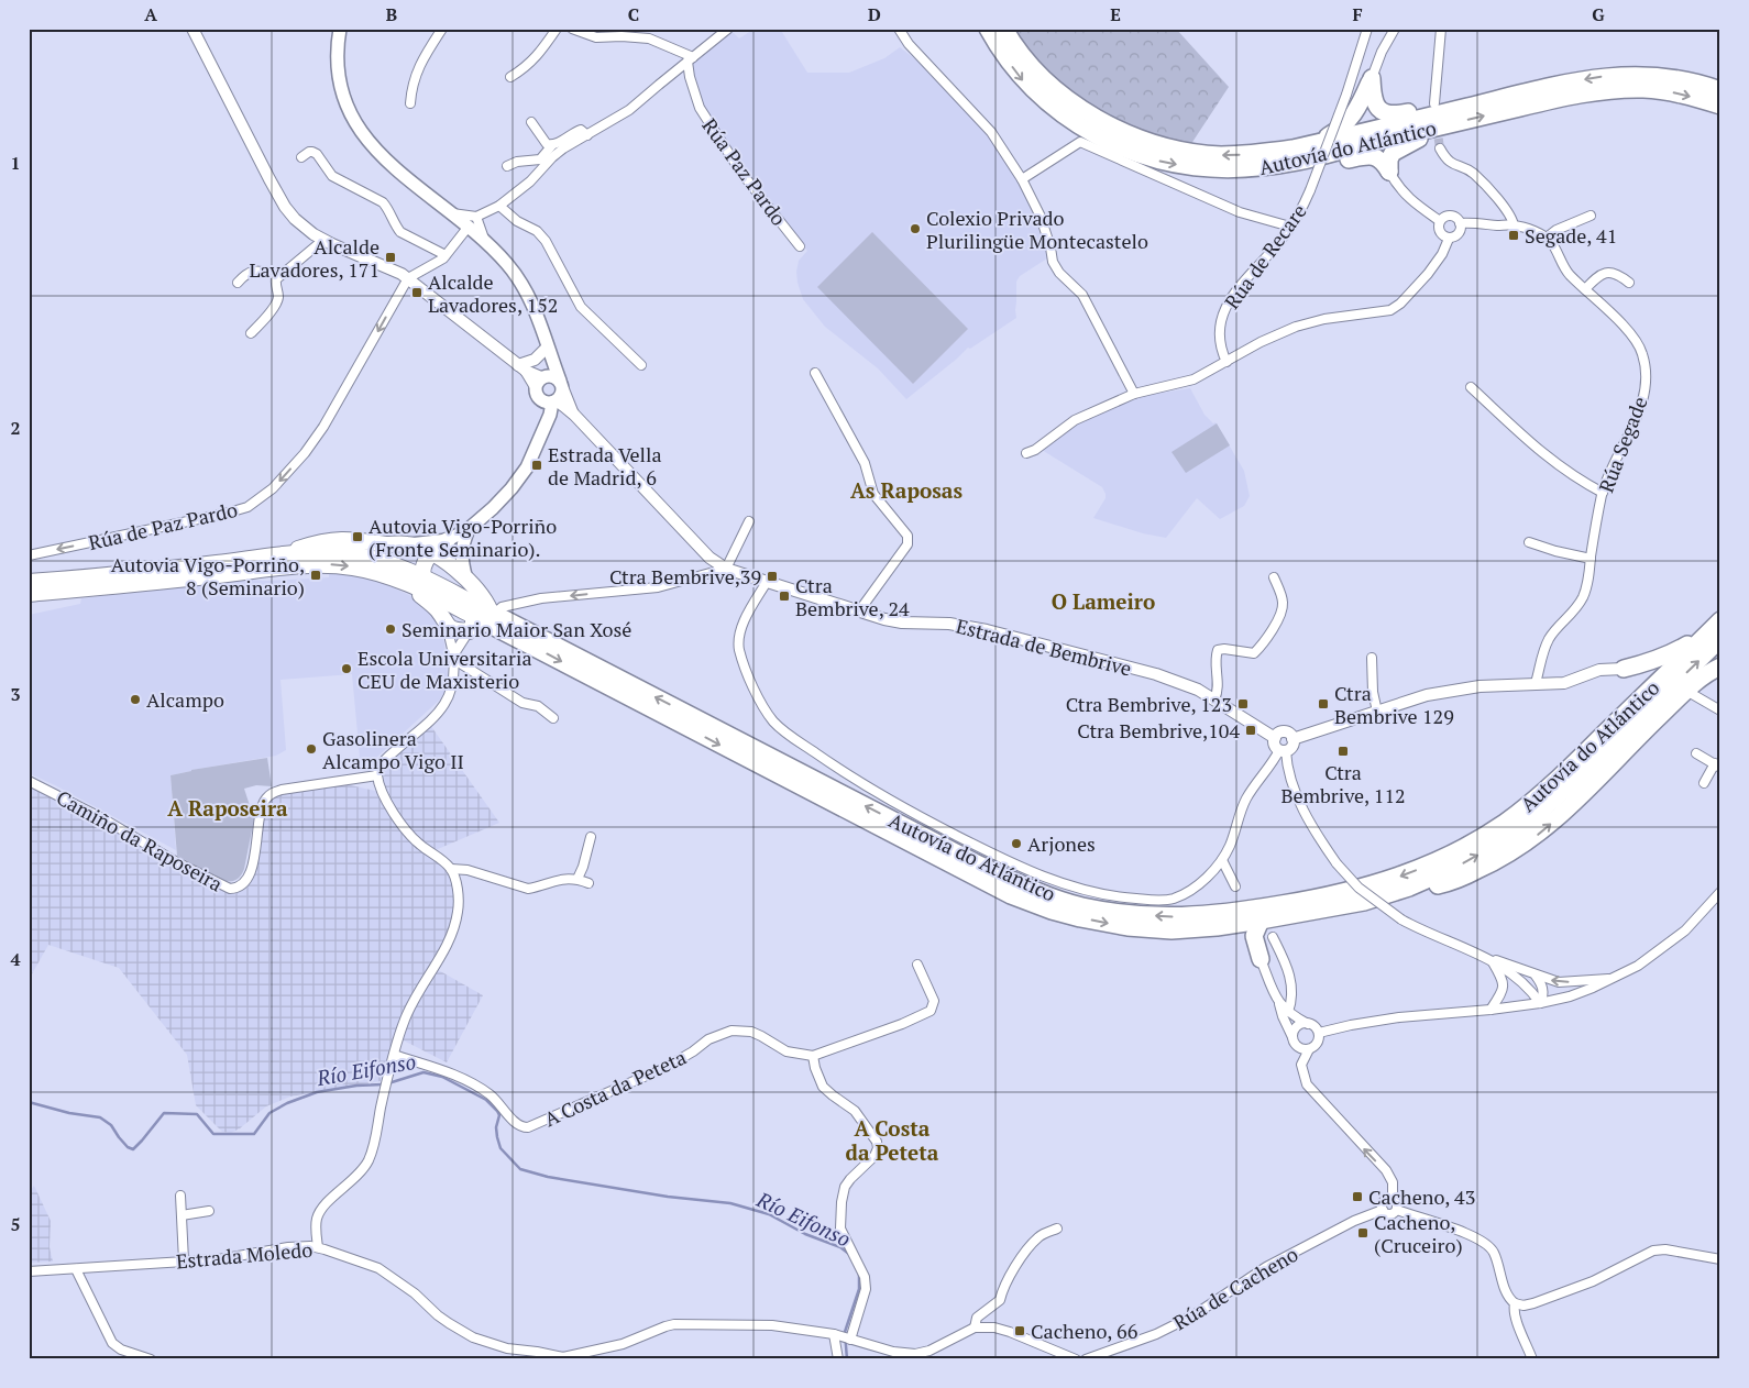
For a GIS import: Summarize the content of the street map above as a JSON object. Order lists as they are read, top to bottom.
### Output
{
  "streets": {
    "highway": ["Autovía do Atlántico"],
    "street": [
      "Rúa Paz Pardo",
      "Rúa de Recare",
      "Rúa Segade",
      "Rúa de Paz Pardo",
      "Estrada de Bembrive",
      "Camiño da Raposeira",
      "A Costa da Peteta",
      "Estrada Moledo",
      "Rúa de Cacheno"
    ]
  },
  "one_way": ["Rúa de Paz Pardo"],
  "districts": [
    "As Raposas",
    "O Lameiro",
    "A Raposeira",
    "A Costa da Peteta"
  ],
  "water": ["Río Eifonso"],
  "places": {
    "other": [
      "Colexio Privado Plurilingüe Montecastelo",
      "Seminario Maior San Xosé",
      "Escola Universitaria CEU de Maxisterio",
      "Alcampo",
      "Gasolinera Alcampo Vigo II",
      "Arjones"
    ],
    "transit": [
      "Segade, 41",
      "Alcalde Lavadores, 171",
      "Alcalde Lavadores, 152",
      "Estrada Vella de Madrid, 6",
      "Autovia Vigo-Porriño (Fronte Seminario).",
      "Autovia Vigo-Porriño, 8 (Seminario)",
      "Ctra Bembrive,39",
      "Ctra Bembrive, 24",
      "Ctra Bembrive, 123",
      "Ctra Bembrive 129",
      "Ctra Bembrive,104",
      "Ctra Bembrive, 112",
      "Cacheno, 43",
      "Cacheno, (Cruceiro)",
      "Cacheno, 66"
    ]
  },
  "grid": {
    "columns": [
      "A",
      "B",
      "C",
      "D",
      "E",
      "F",
      "G"
    ],
    "rows": [
      "1",
      "2",
      "3",
      "4",
      "5"
    ]
  }
}
